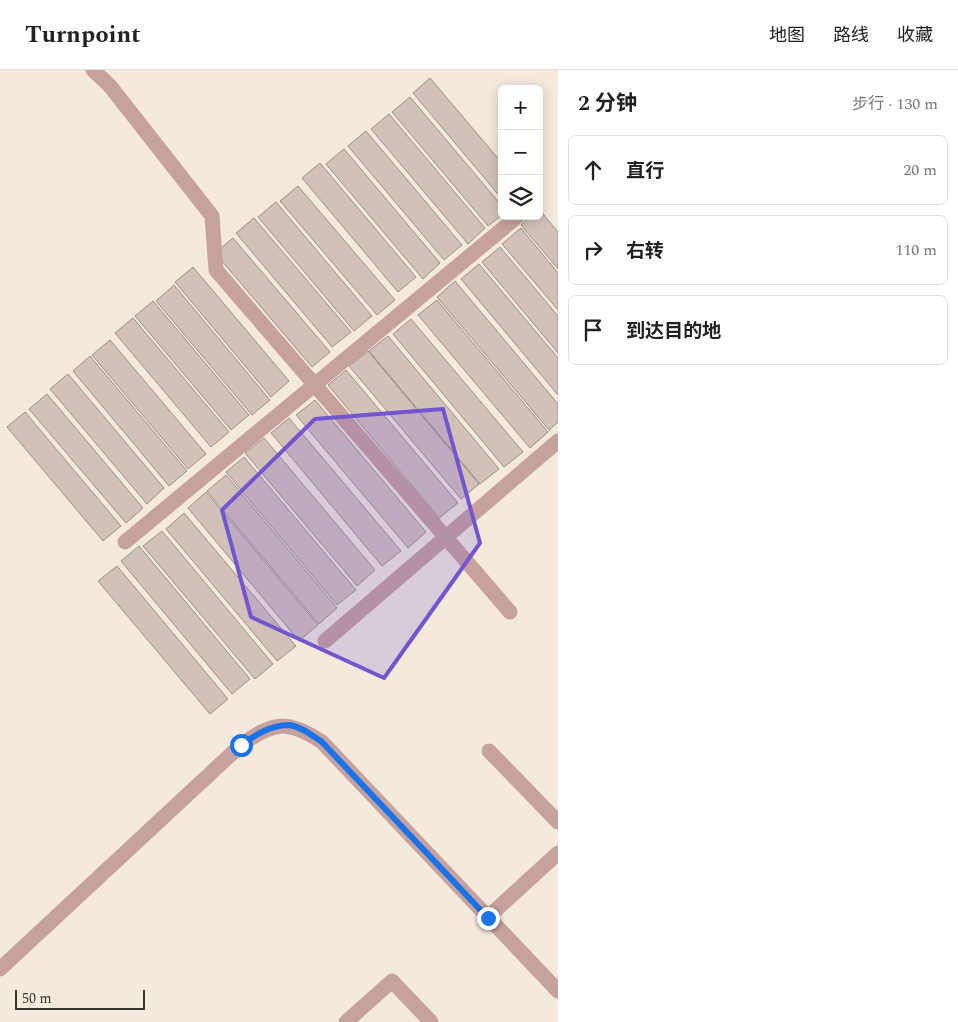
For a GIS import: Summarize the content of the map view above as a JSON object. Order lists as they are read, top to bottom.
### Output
{
  "scale_bar": "50 m",
  "page": {
    "header": "Turnpoint",
    "nav": ["地图", "路线", "收藏"],
    "heading": ["2 分钟", "步行 · 130 m"],
    "map_buttons": ["+", "−"],
    "list": [
      ["直行", "20 m"],
      ["右转", "110 m"],
      "到达目的地"
    ],
    "scale": "50 m"
  }
}
